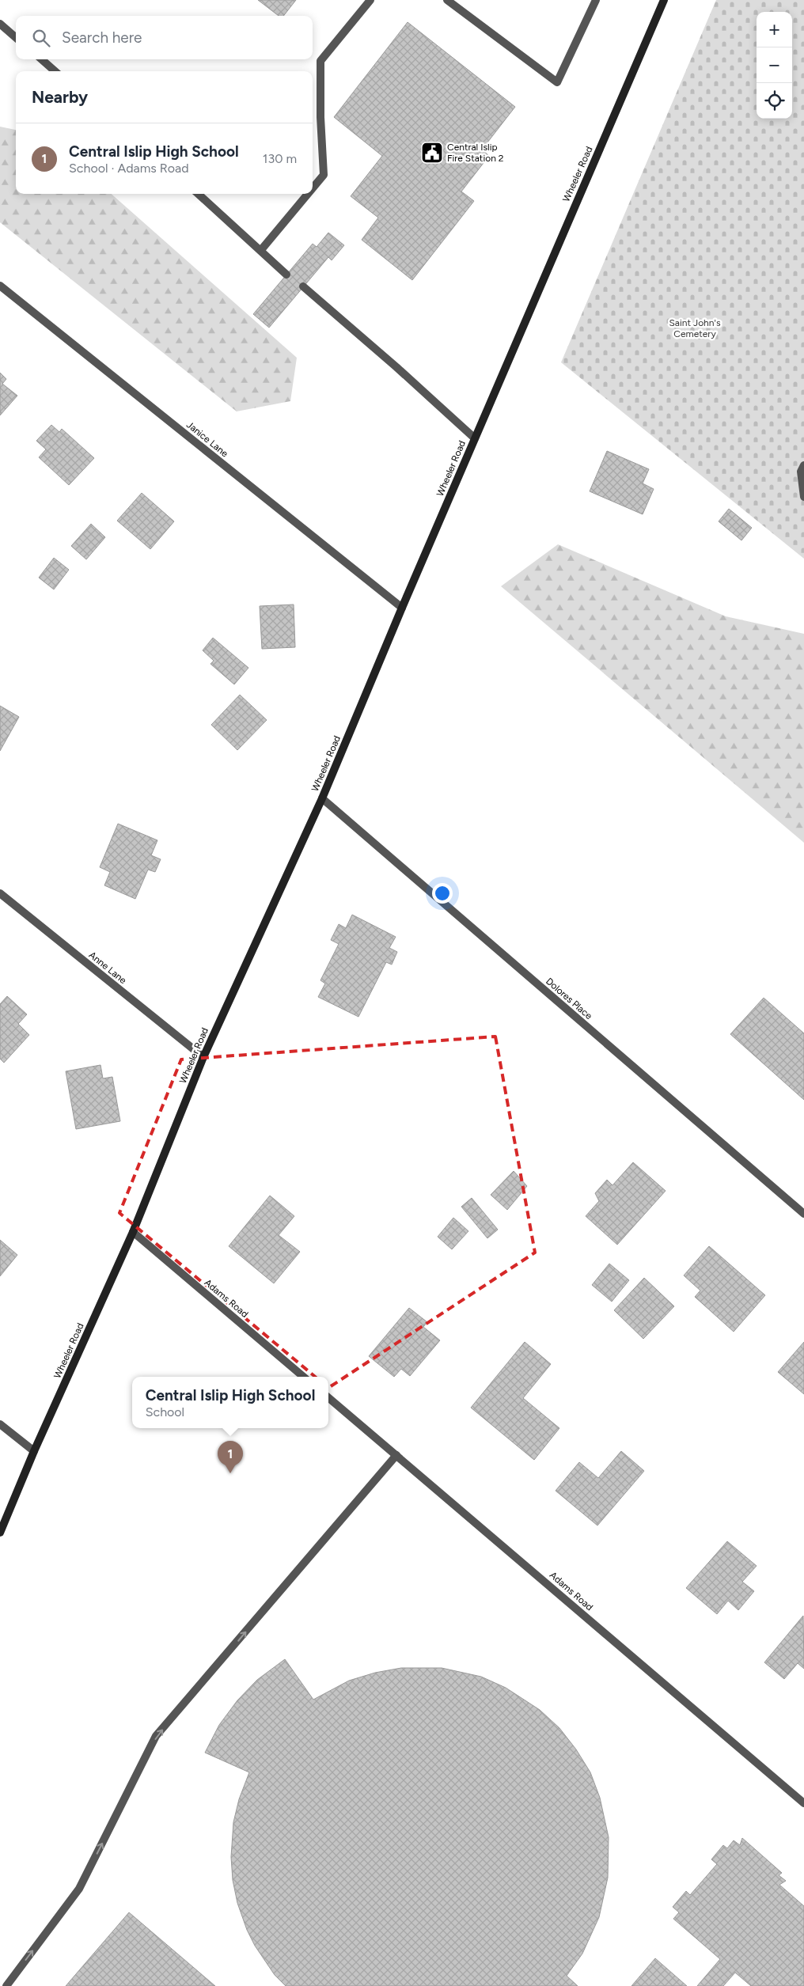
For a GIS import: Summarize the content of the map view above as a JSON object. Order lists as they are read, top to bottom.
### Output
{
  "streets": {
    "main road": ["Wheeler Road"],
    "street": [
      "Janice Lane",
      "Anne Lane",
      "Dolores Place",
      "Adams Road"
    ]
  },
  "crossings": [
    ["Wheeler Road", "Janice Lane"],
    ["Wheeler Road", "Anne Lane"],
    ["Wheeler Road", "Dolores Place"],
    ["Wheeler Road", "Adams Road"]
  ],
  "parks": ["Saint John's Cemetery"],
  "places": {
    "public building": ["Central Islip Fire Station 2"]
  },
  "page": {
    "map_buttons": ["+", "−"],
    "search": "Search here",
    "heading": "Nearby",
    "list": [
      {
        "mark": "1",
        "name": "Central Islip High School",
        "note": "School · Adams Road",
        "value": "130 m"
      }
    ],
    "popup": ["Central Islip High School", "School"],
    "pins": "1"
  }
}
